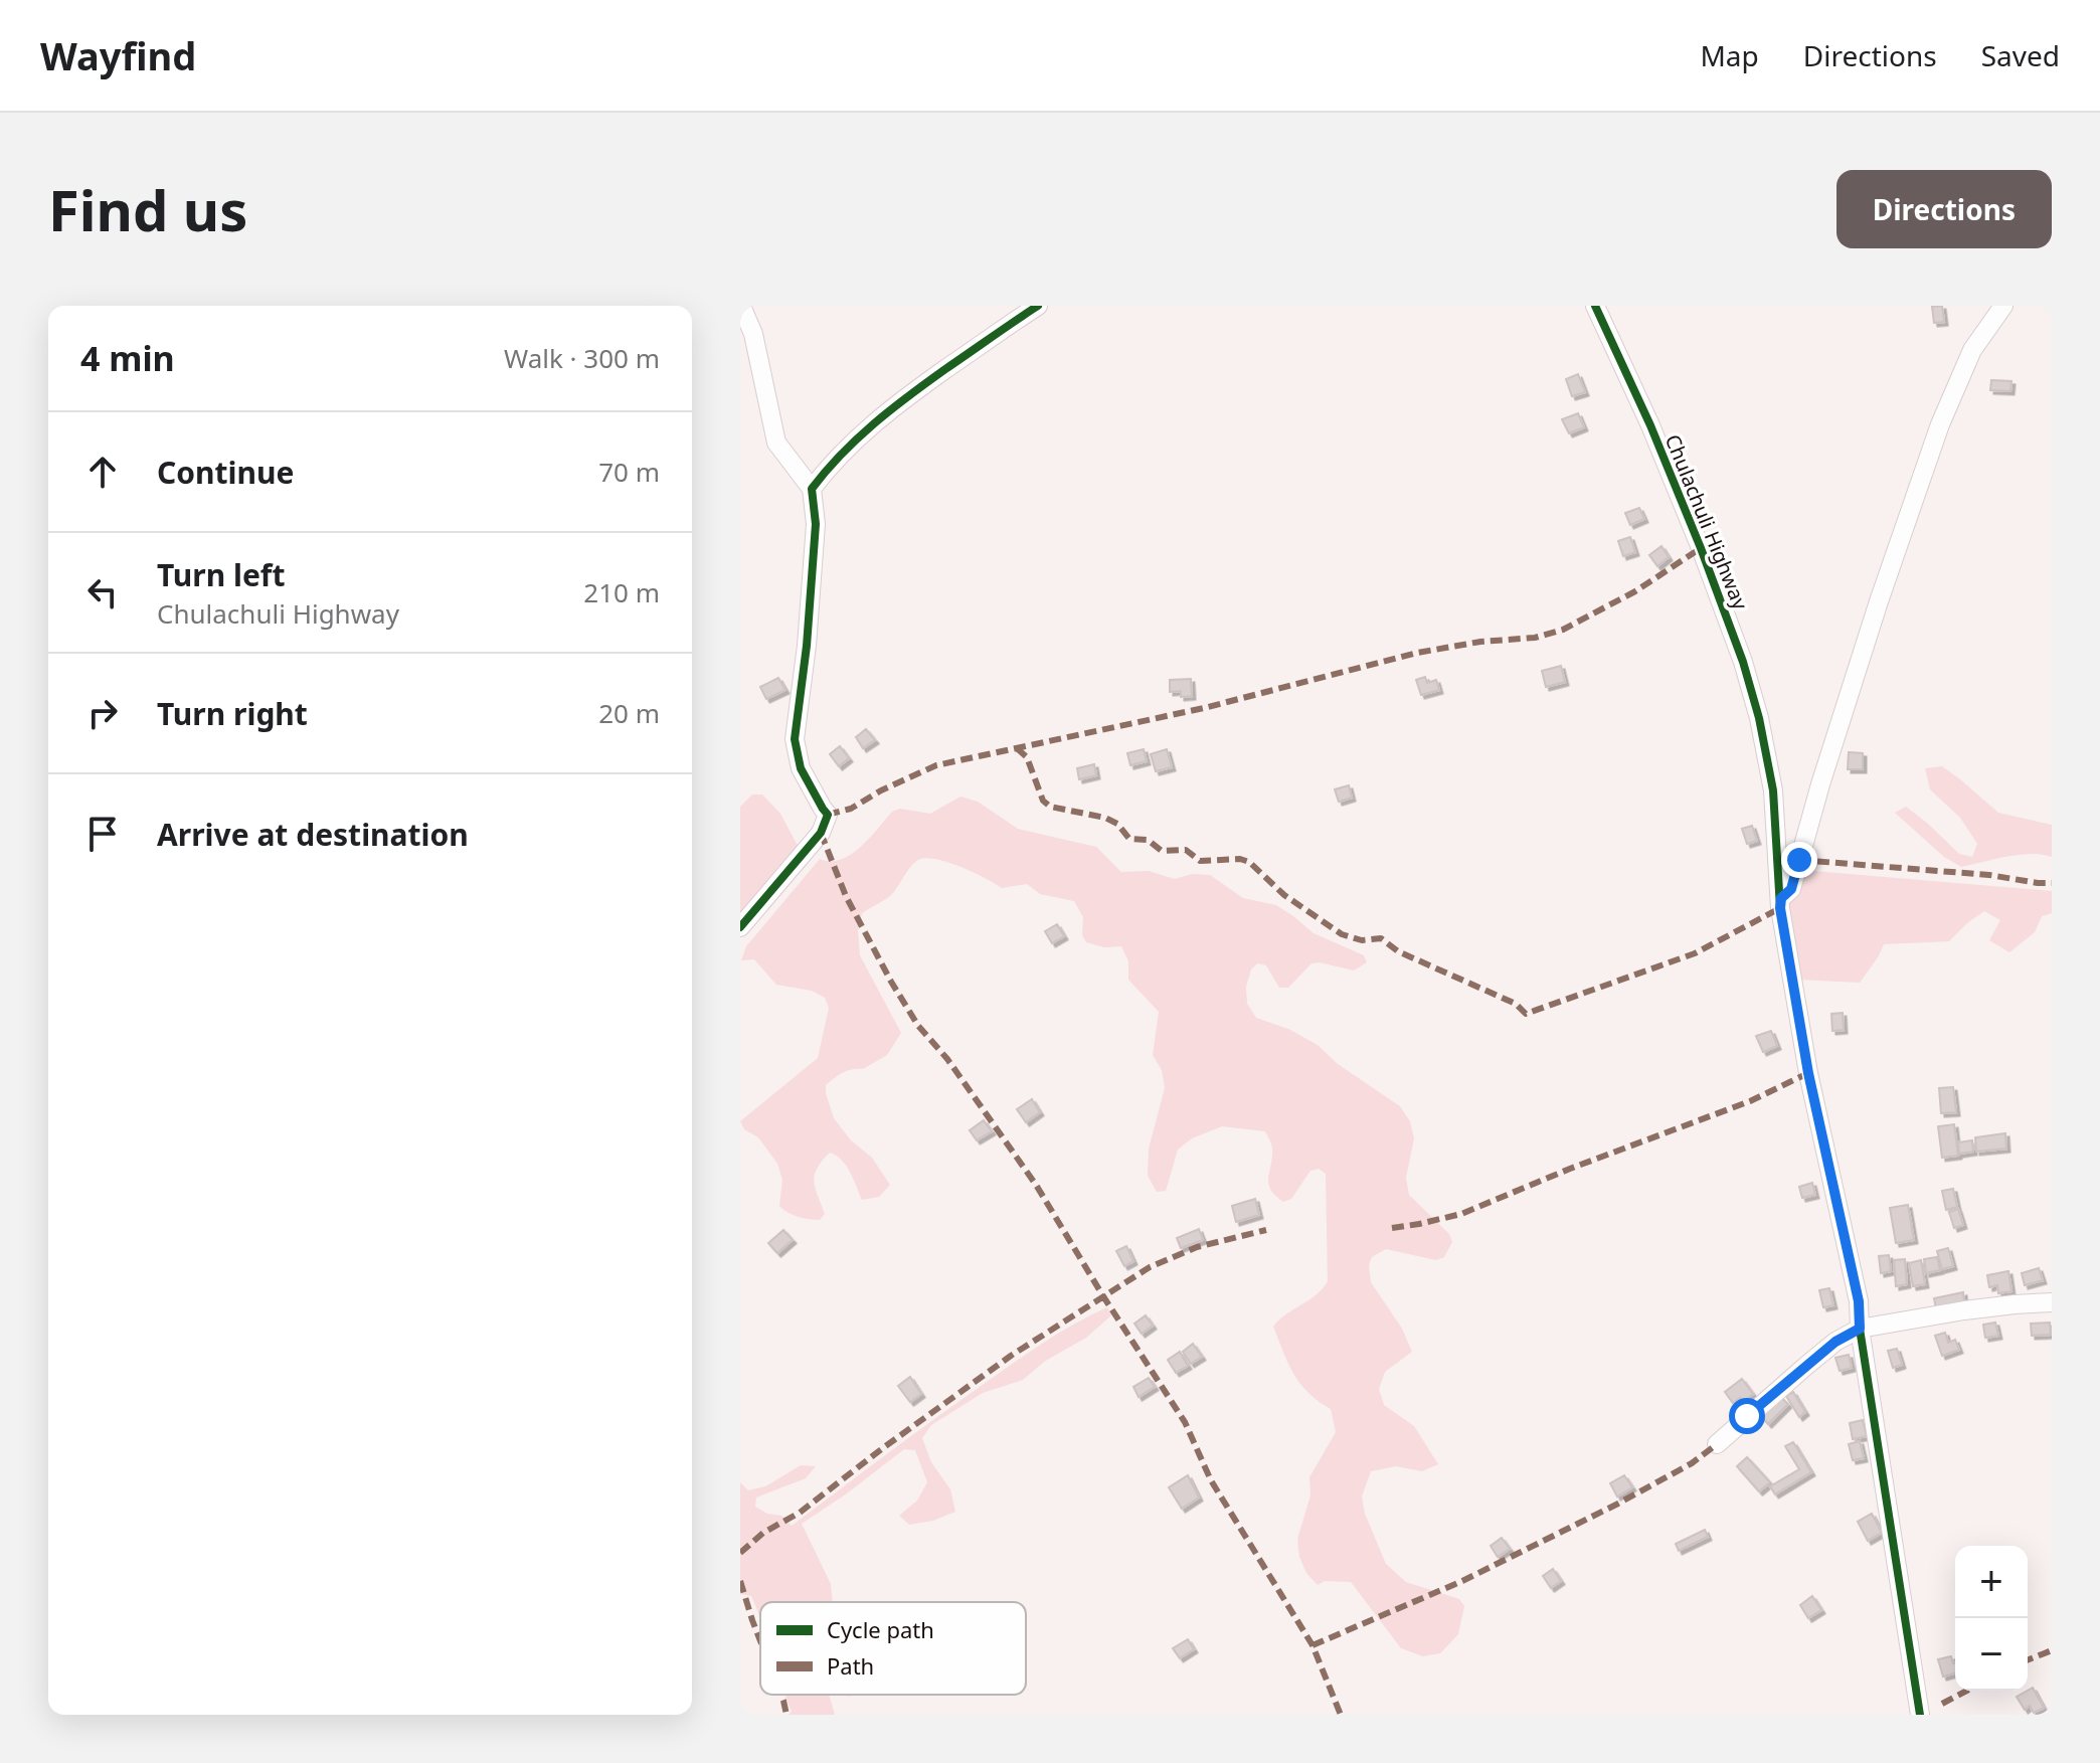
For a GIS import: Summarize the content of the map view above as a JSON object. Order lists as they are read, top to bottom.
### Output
{
  "streets": {
    "street": ["Chulachuli Highway"]
  },
  "legend": ["Cycle path", "Path"],
  "page": {
    "header": "Wayfind",
    "nav": ["Map", "Directions", "Saved"],
    "buttons": "Directions",
    "title": "Find us",
    "heading": ["4 min", "Walk · 300 m"],
    "list": [
      ["Continue", "70 m"],
      ["Turn left", "Chulachuli Highway", "210 m"],
      ["Turn right", "20 m"],
      "Arrive at destination"
    ],
    "map_buttons": ["+", "−"]
  }
}
